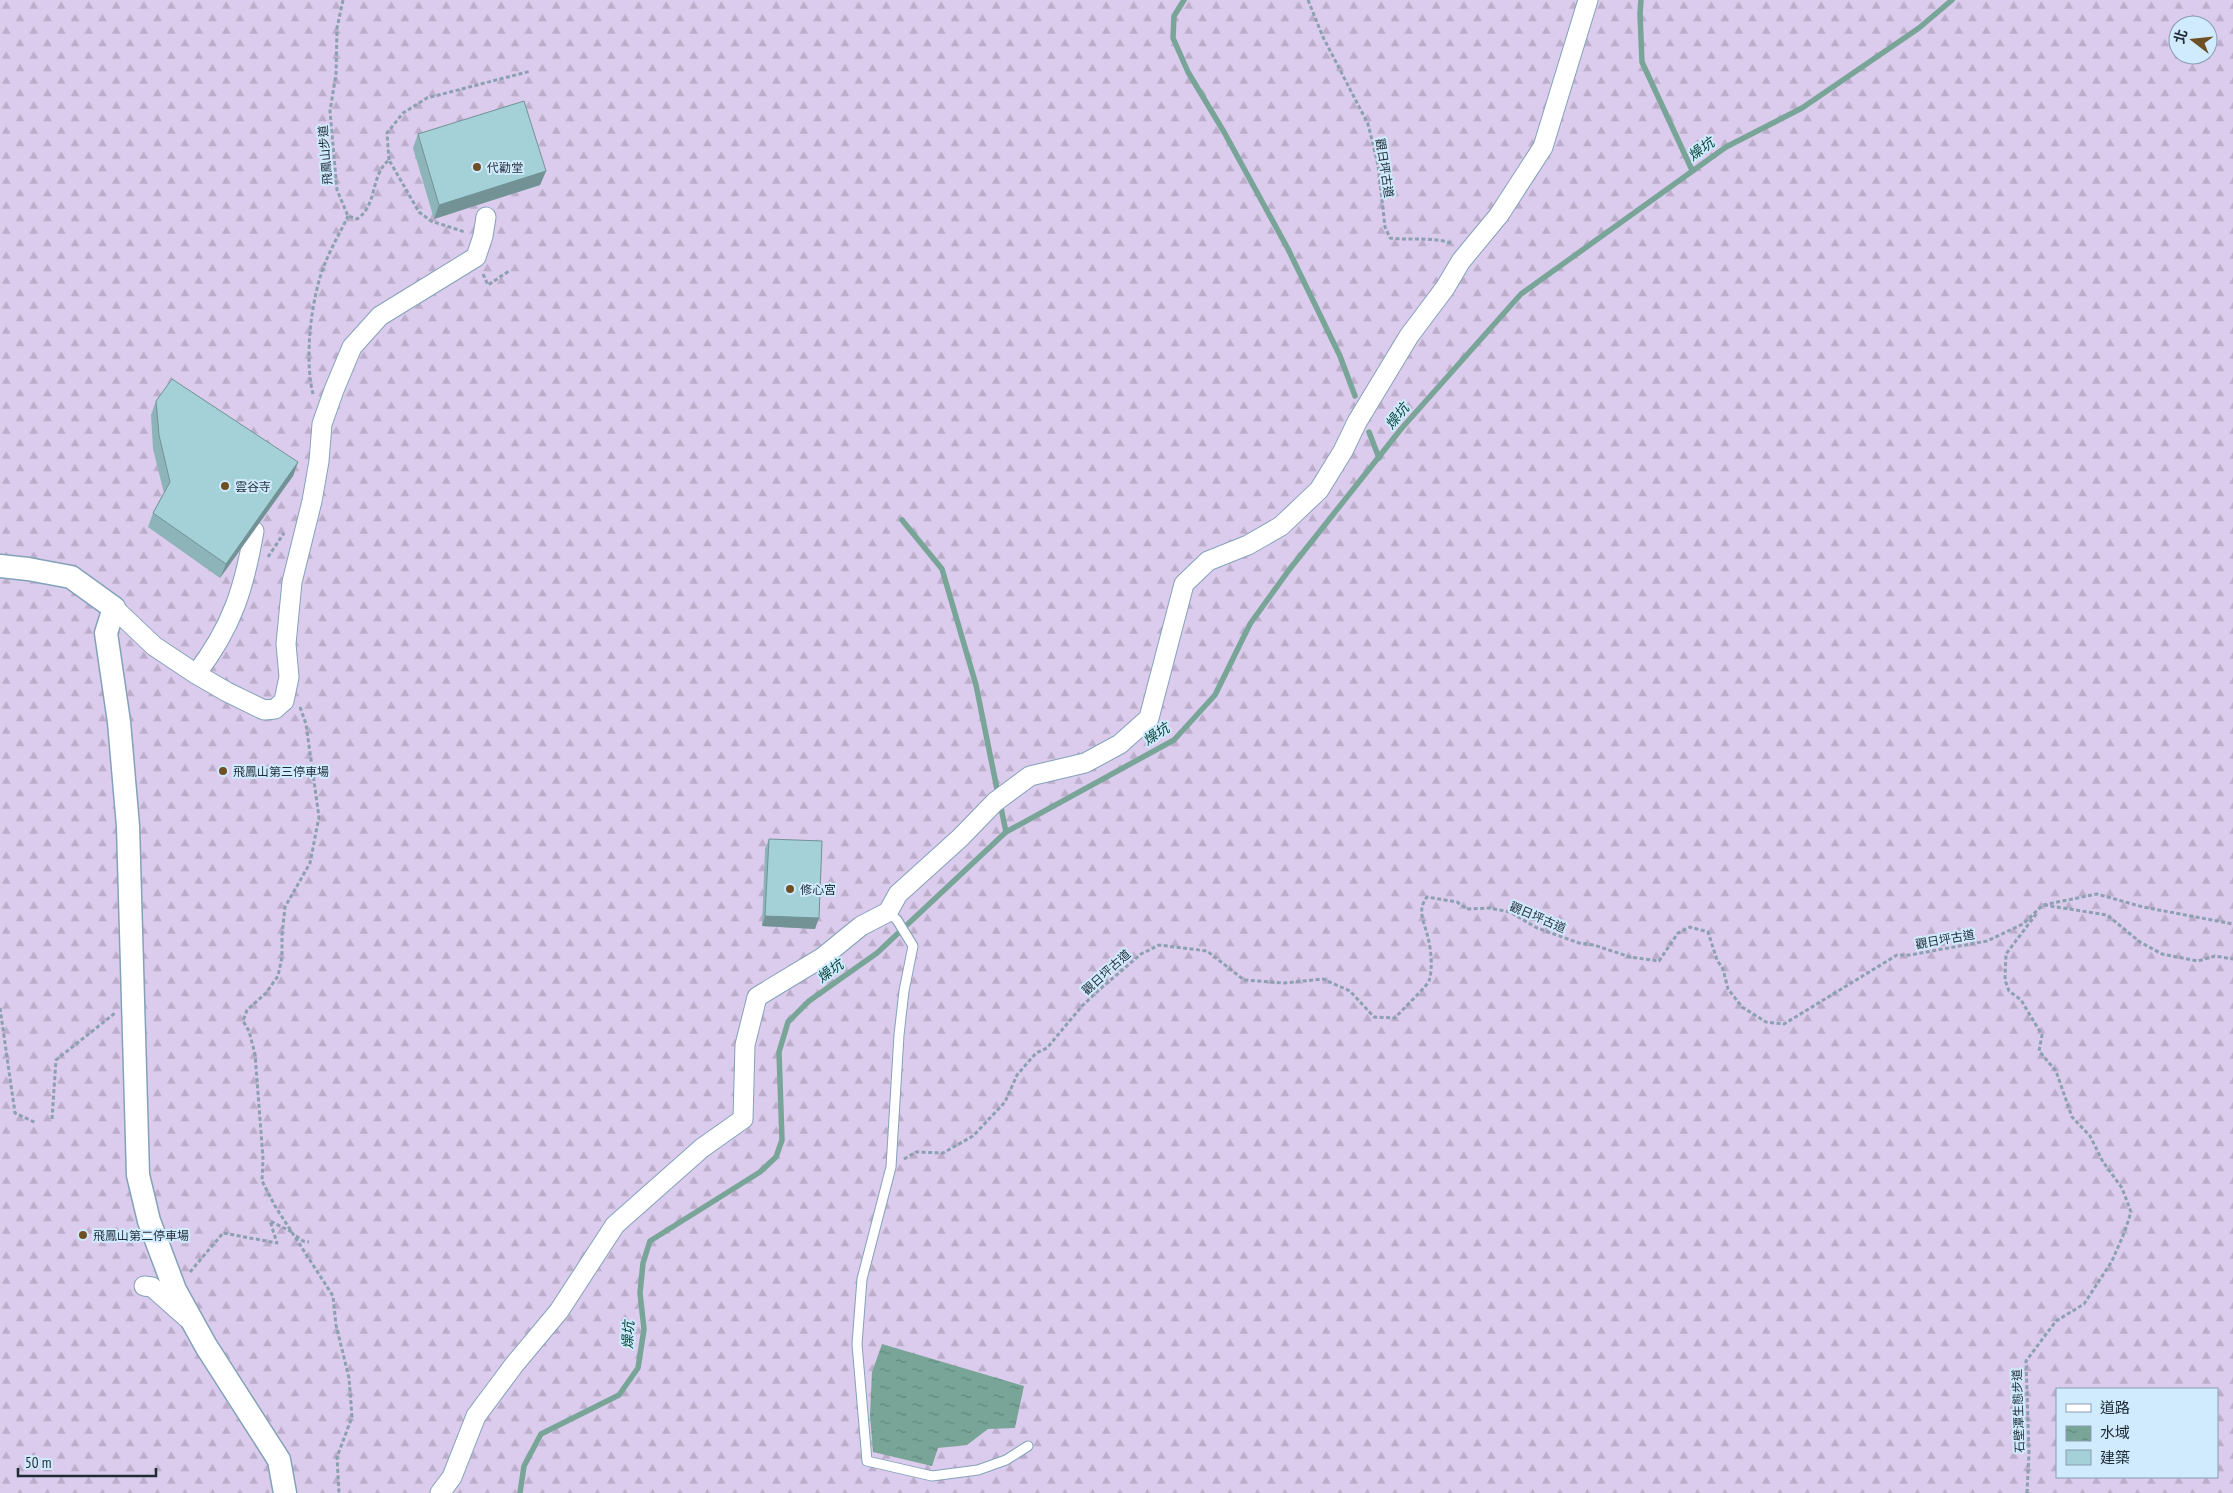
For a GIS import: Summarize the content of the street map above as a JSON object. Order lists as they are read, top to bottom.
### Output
{
  "streets": {
    "path": ["飛鳳山步道", "觀日坪古道", "石壁潭生態步道"]
  },
  "crossings": [
    ["觀日坪古道", "石壁潭生態步道"]
  ],
  "water": ["燥坑"],
  "places": [
    "代勸堂",
    "雲谷寺",
    "飛鳳山第三停車場",
    "修心宮",
    "飛鳳山第二停車場"
  ],
  "legend": ["道路", "水域", "建築"],
  "scale_bar": "50 m",
  "north": "left"
}
